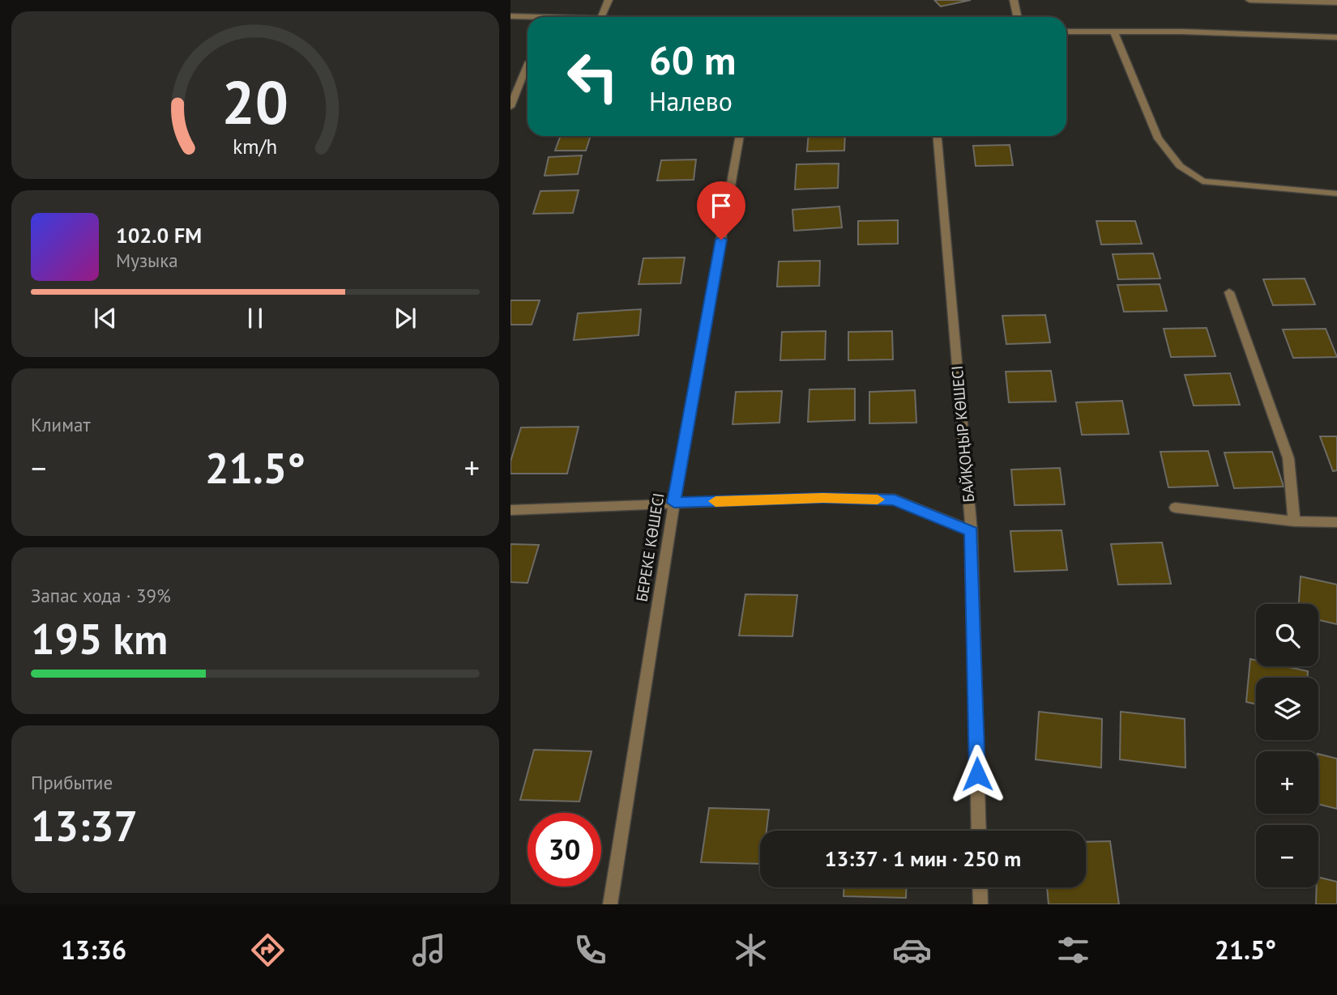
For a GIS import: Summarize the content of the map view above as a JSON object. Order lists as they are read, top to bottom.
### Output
{
  "streets": {
    "street": ["БАЙҚОҢЫР КӨШЕСІ", "БЕРЕКЕ КӨШЕСІ"]
  },
  "page": {
    "turn": ["60 m", "Налево"],
    "song": ["102.0 FM", "Музыка"],
    "tile": [
      "Климат",
      ["Запас хода · 39%", "195 km"],
      ["Прибытие", "13:37"]
    ],
    "heat": ["−", "21.5°", "+"],
    "map_buttons": ["+", "−"],
    "limit": "30",
    "trip": "13:37 · 1 мин · 250 m",
    "tabs": ["13:36", "21.5°"],
    "gauge": ["20", "km/h"]
  }
}
